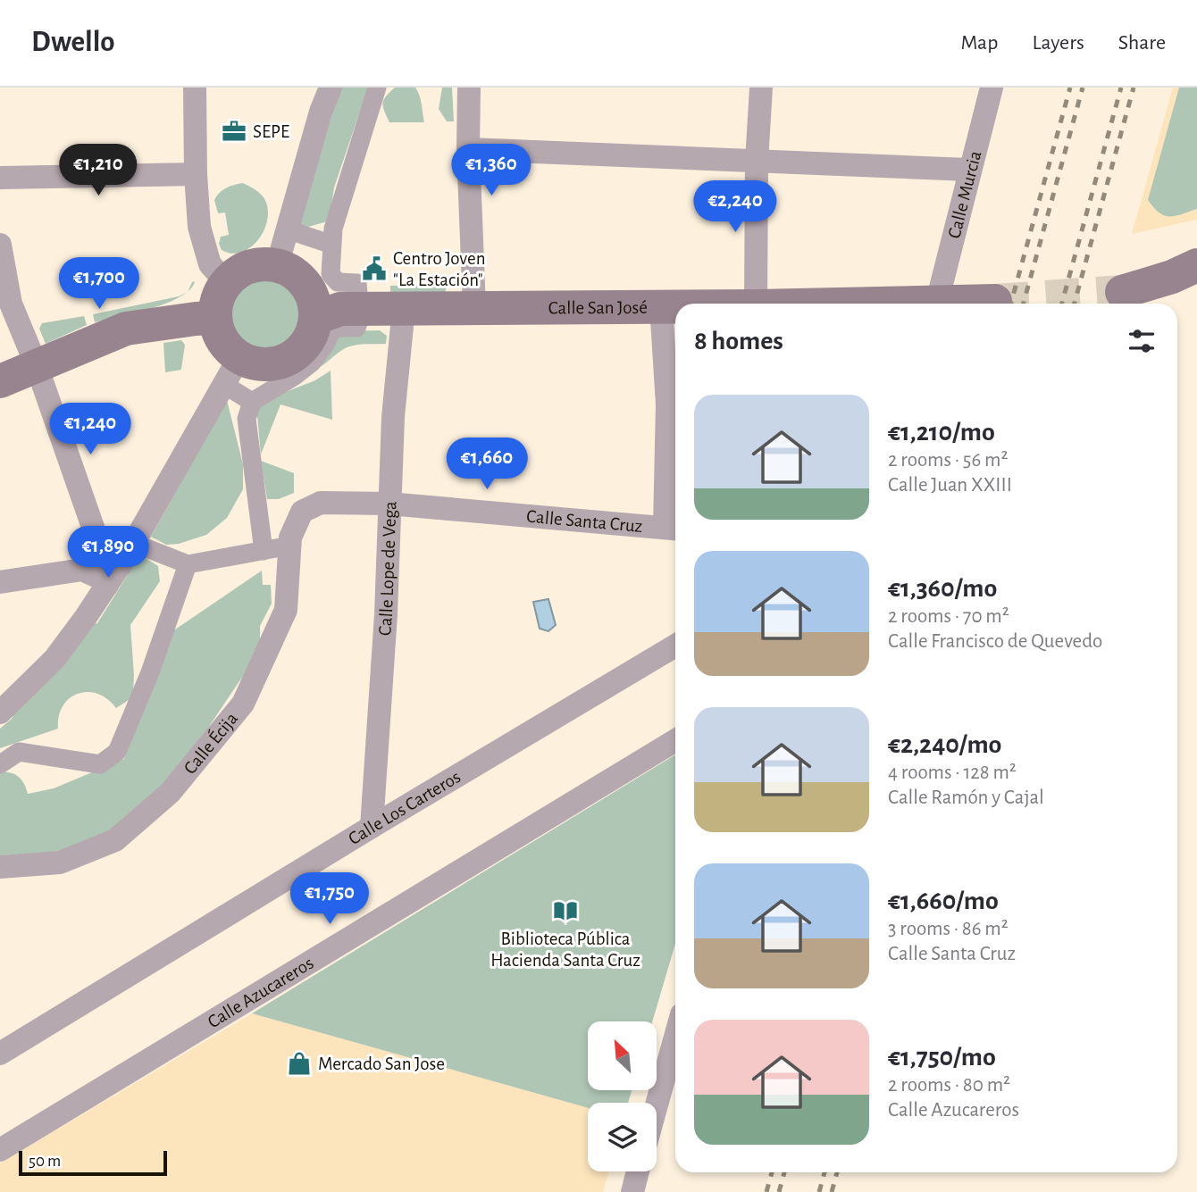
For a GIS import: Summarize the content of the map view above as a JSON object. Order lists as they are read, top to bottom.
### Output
{
  "streets": {
    "main road": ["Calle San José"],
    "street": [
      "Calle Murcia",
      "Calle Santa Cruz",
      "Calle Lope de Vega",
      "Calle Écija",
      "Calle Los Carteros",
      "Calle Azucareros"
    ]
  },
  "crossings": [
    ["Calle Murcia", "Calle San José"],
    ["Calle San José", "Calle Lope de Vega"],
    ["Calle Santa Cruz", "Calle Lope de Vega"],
    ["Calle Santa Cruz", "Calle Écija"],
    ["Calle Lope de Vega", "Calle Los Carteros"]
  ],
  "places": {
    "office": ["SEPE"],
    "public building": ["Centro Joven \"La Estación\""],
    "library": ["Biblioteca Pública Hacienda Santa Cruz"],
    "shop": ["Mercado San Jose"]
  },
  "scale_bar": "50 m",
  "north": "top left",
  "page": {
    "header": "Dwello",
    "nav": ["Map", "Layers", "Share"],
    "price": [
      "€1,210",
      "€1,360",
      "€2,240",
      "€1,700",
      "€1,240",
      "€1,660",
      "€1,890",
      "€1,750"
    ],
    "heading": "8 homes",
    "list": [
      {
        "name": "€1,210/mo",
        "note": "2 rooms · 56 m² · Calle Juan XXIII"
      },
      {
        "name": "€1,360/mo",
        "note": "2 rooms · 70 m² · Calle Francisco de Quevedo"
      },
      {
        "name": "€2,240/mo",
        "note": "4 rooms · 128 m² · Calle Ramón y Cajal"
      },
      {
        "name": "€1,660/mo",
        "note": "3 rooms · 86 m² · Calle Santa Cruz"
      },
      {
        "name": "€1,750/mo",
        "note": "2 rooms · 80 m² · Calle Azucareros"
      }
    ],
    "scale": "50 m"
  }
}
